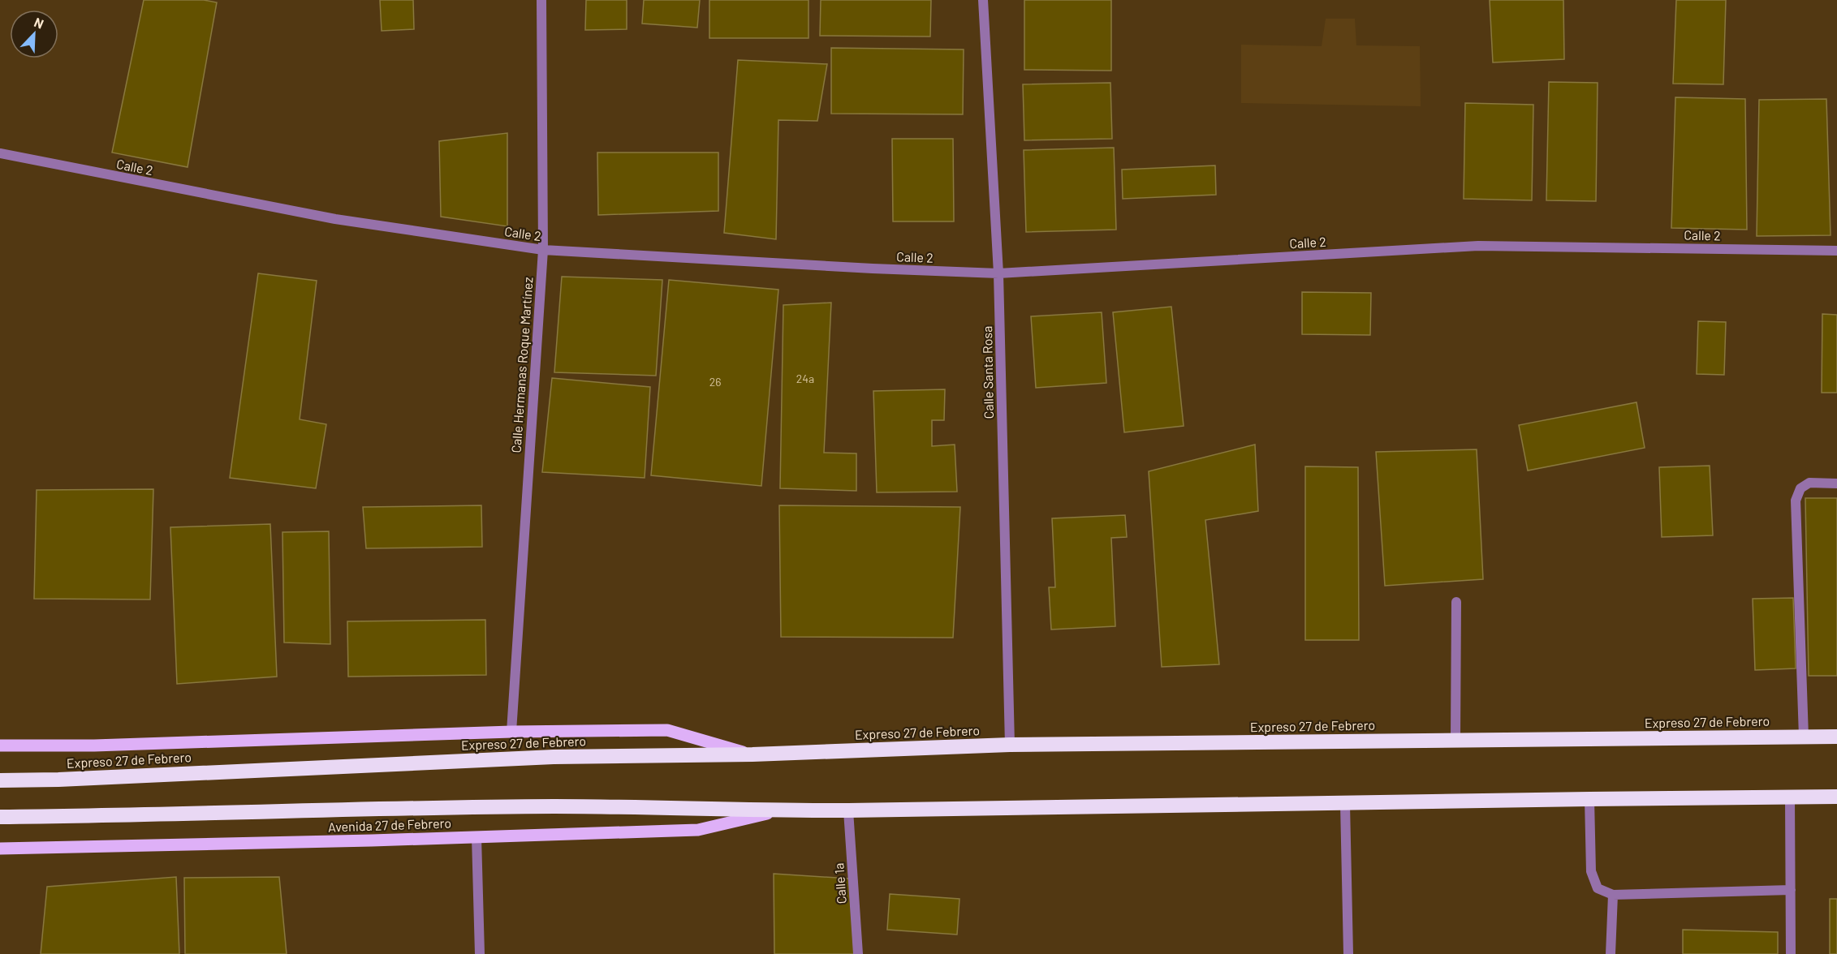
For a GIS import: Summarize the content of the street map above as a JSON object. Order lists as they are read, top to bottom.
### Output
{
  "streets": {
    "highway": ["Expreso 27 de Febrero"],
    "main road": ["Avenida 27 de Febrero"],
    "street": [
      "Calle 2",
      "Calle Hermanas Roque Martínez",
      "Calle Santa Rosa",
      "Calle 1a"
    ]
  },
  "crossings": [
    ["Calle 2", "Calle Hermanas Roque Martínez"],
    ["Calle 2", "Calle Santa Rosa"],
    ["Calle Santa Rosa", "Expreso 27 de Febrero"]
  ],
  "house_numbers": ["24a", "26"],
  "north": "top right"
}
